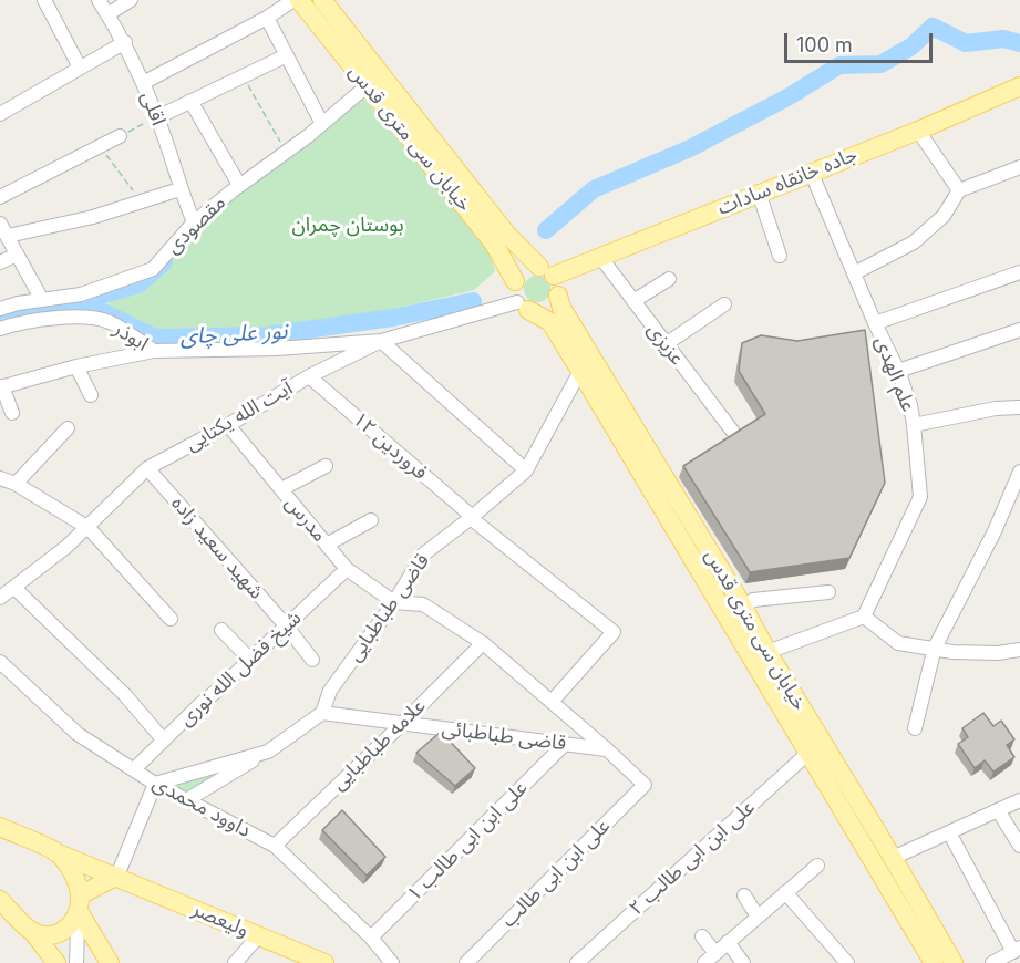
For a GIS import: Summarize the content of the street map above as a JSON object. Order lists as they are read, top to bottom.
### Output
{
  "streets": {
    "main road": ["خیابان سی متری قدس", "جاده خانقاه سادات", "ولیعصر"],
    "street": [
      "اقلی",
      "مقصودی",
      "ابوذر",
      "عزیزی",
      "علم الهدی",
      "آیت الله یکتایی",
      "۱۲ فروردین",
      "مدرس",
      "شهید سعید زاده",
      "قاضی طباطبایی",
      "شیخ فضل الله نوری",
      "قاضی طباطبائی",
      "علامه طباطبایی",
      "داوود محمدی",
      "علی ابن ابی طالب ۱",
      "علی ابن ابی طالب ۲",
      "علی ابن ابی طالب"
    ]
  },
  "crossings": [
    ["اقلی", "مقصودی"],
    ["خیابان سی متری قدس", "جاده خانقاه سادات"],
    ["خیابان سی متری قدس", "مقصودی"],
    ["خیابان سی متری قدس", "آیت الله یکتایی"],
    ["خیابان سی متری قدس", "قاضی طباطبایی"],
    ["خیابان سی متری قدس", "علی ابن ابی طالب ۲"],
    ["جاده خانقاه سادات", "عزیزی"],
    ["جاده خانقاه سادات", "علم الهدی"],
    ["جاده خانقاه سادات", "آیت الله یکتایی"],
    ["ابوذر", "آیت الله یکتایی"],
    ["آیت الله یکتایی", "۱۲ فروردین"],
    ["آیت الله یکتایی", "مدرس"],
    ["آیت الله یکتایی", "شهید سعید زاده"],
    ["۱۲ فروردین", "قاضی طباطبایی"],
    ["مدرس", "قاضی طباطبایی"],
    ["مدرس", "شیخ فضل الله نوری"],
    ["شهید سعید زاده", "شیخ فضل الله نوری"],
    ["قاضی طباطبایی", "قاضی طباطبائی"],
    ["شیخ فضل الله نوری", "داوود محمدی"],
    ["قاضی طباطبائی", "علامه طباطبایی"],
    ["قاضی طباطبائی", "علی ابن ابی طالب ۱"],
    ["قاضی طباطبائی", "علی ابن ابی طالب"],
    ["علامه طباطبایی", "داوود محمدی"],
    ["داوود محمدی", "علی ابن ابی طالب ۱"]
  ],
  "water": ["نور علی چای"],
  "parks": ["بوستان چمران"],
  "scale_bar": "100 m"
}
